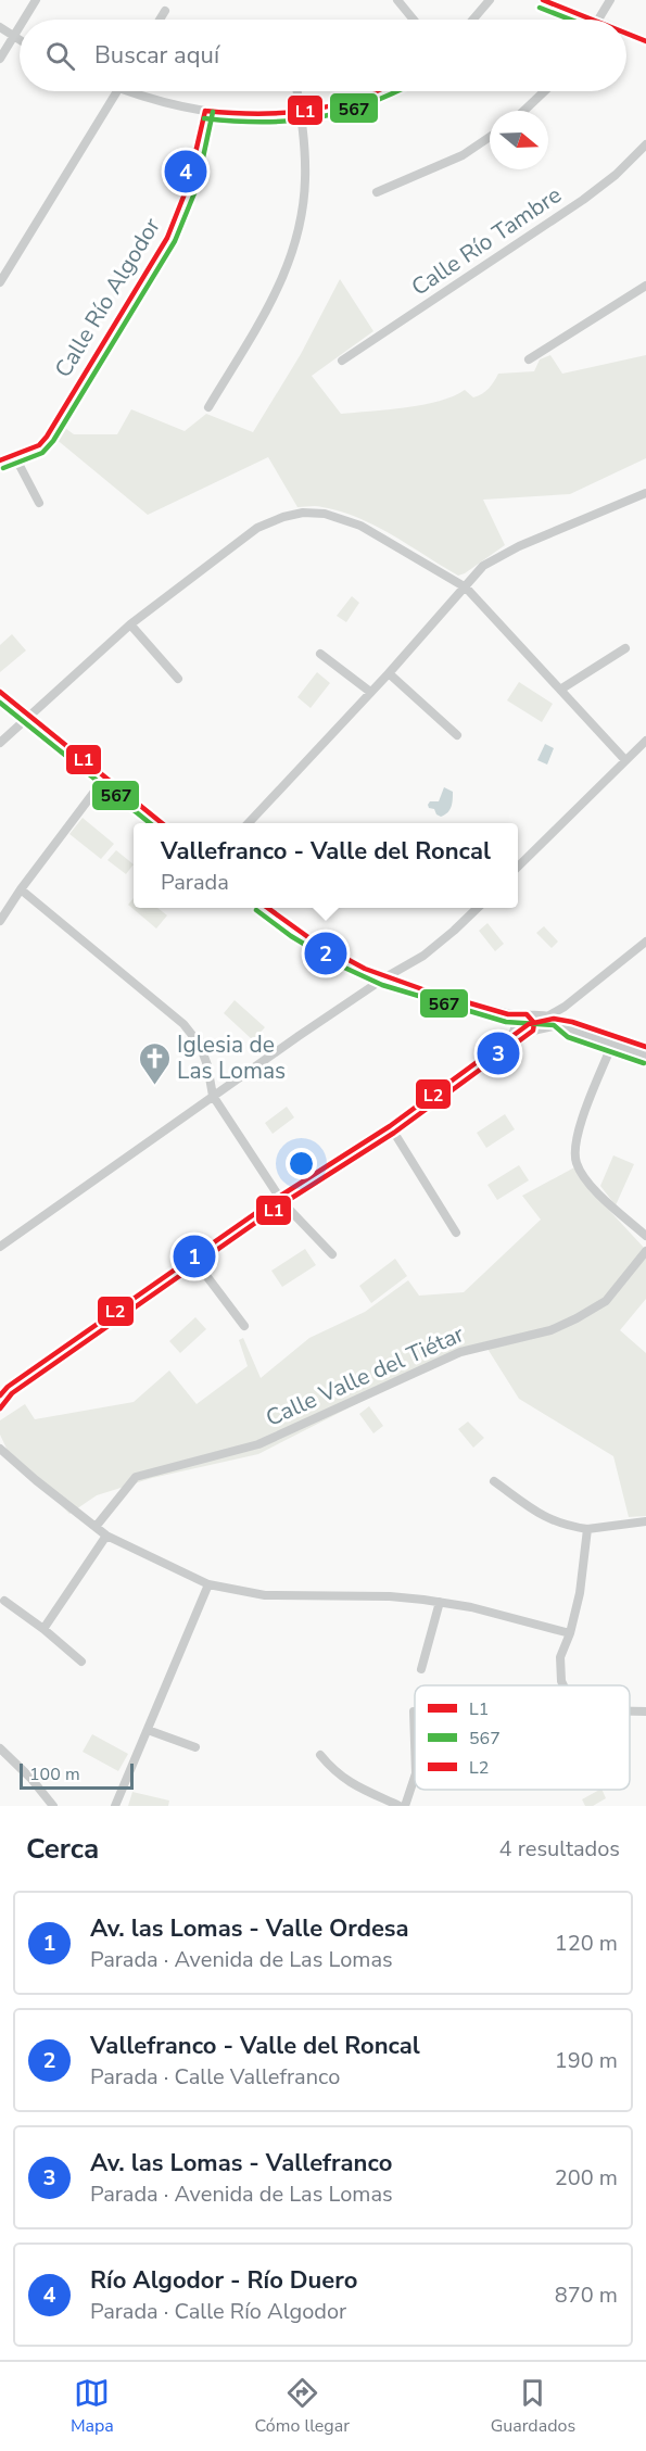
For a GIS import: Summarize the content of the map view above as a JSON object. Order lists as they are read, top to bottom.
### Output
{
  "streets": {
    "street": ["Calle Río Tambre", "Calle Río Algodor", "Calle Valle del Tiétar"]
  },
  "places": {
    "church": ["Iglesia de Las Lomas"]
  },
  "lines": ["transit line L1", "transit line 567", "transit line L2"],
  "legend": ["L1", "567", "L2"],
  "scale_bar": "100 m",
  "north": "right",
  "page": {
    "search": "Buscar aquí",
    "pins": [
      "4",
      "2",
      "3",
      "1"
    ],
    "popup": ["Vallefranco - Valle del Roncal", "Parada"],
    "scale": "100 m",
    "heading": ["Cerca", "4 resultados"],
    "list": [
      {
        "mark": "1",
        "name": "Av. las Lomas - Valle Ordesa",
        "note": "Parada · Avenida de Las Lomas",
        "value": "120 m"
      },
      {
        "mark": "2",
        "name": "Vallefranco - Valle del Roncal",
        "note": "Parada · Calle Vallefranco",
        "value": "190 m"
      },
      {
        "mark": "3",
        "name": "Av. las Lomas - Vallefranco",
        "note": "Parada · Avenida de Las Lomas",
        "value": "200 m"
      },
      {
        "mark": "4",
        "name": "Río Algodor - Río Duero",
        "note": "Parada · Calle Río Algodor",
        "value": "870 m"
      }
    ],
    "nav": ["Mapa", "Cómo llegar", "Guardados"]
  }
}
